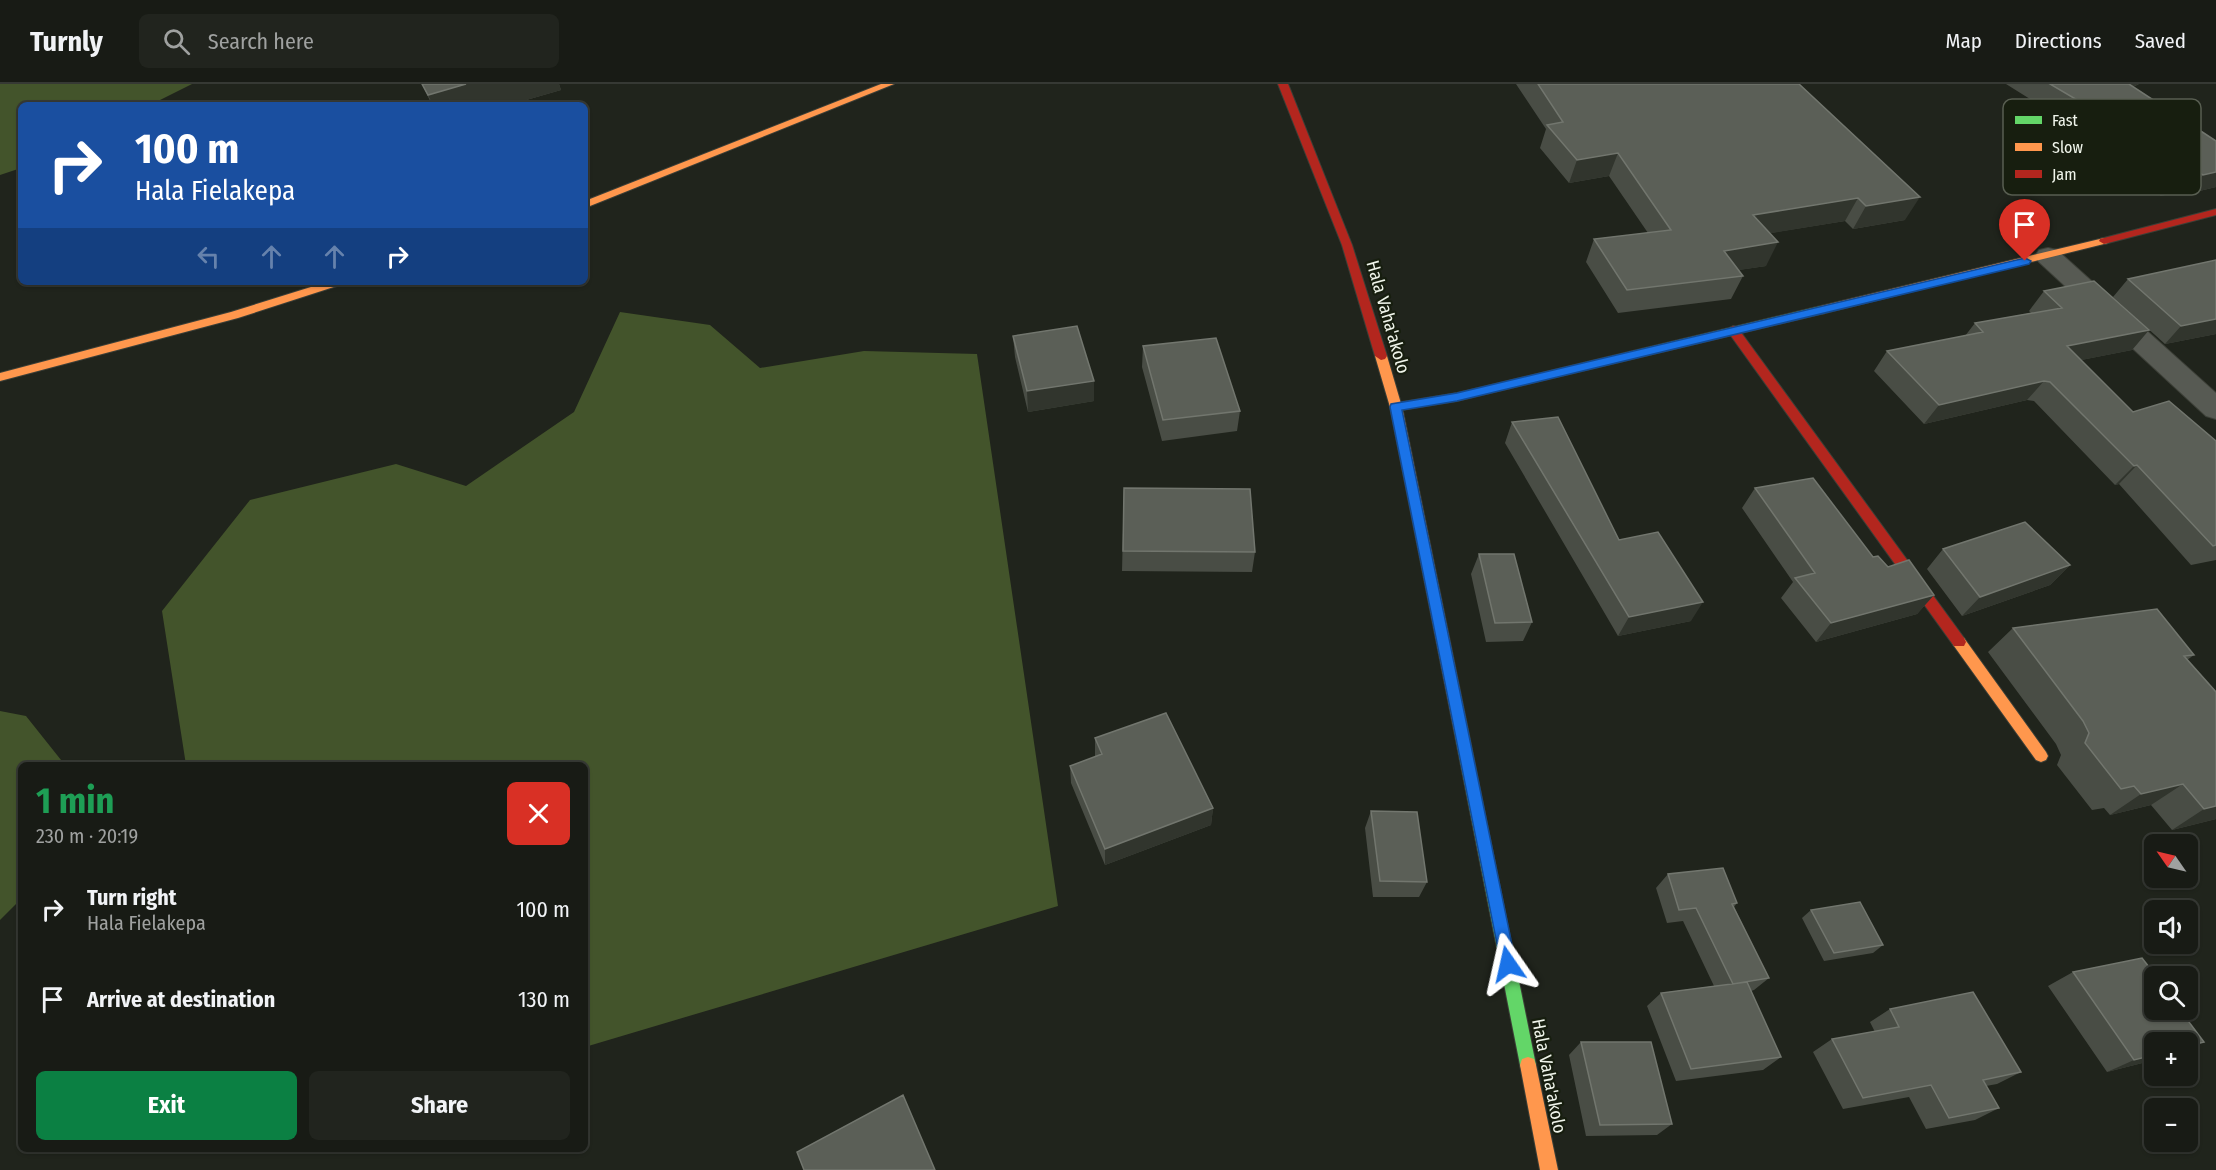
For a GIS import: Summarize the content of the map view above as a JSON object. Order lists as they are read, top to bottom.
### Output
{
  "streets": {
    "street": ["Hala Vaha'akolo"]
  },
  "legend": ["Fast", "Slow", "Jam"],
  "north": "top left",
  "page": {
    "header": "Turnly",
    "search": "Search here",
    "nav": ["Map", "Directions", "Saved"],
    "turn": ["100 m", "Hala Fielakepa"],
    "heading": ["1 min", "230 m · 20:19"],
    "map_buttons": ["+", "−"],
    "list": [
      {
        "name": "Turn right",
        "note": "Hala Fielakepa",
        "value": "100 m"
      },
      {
        "name": "Arrive at destination",
        "value": "130 m"
      }
    ],
    "buttons": ["Exit", "Share"]
  }
}
